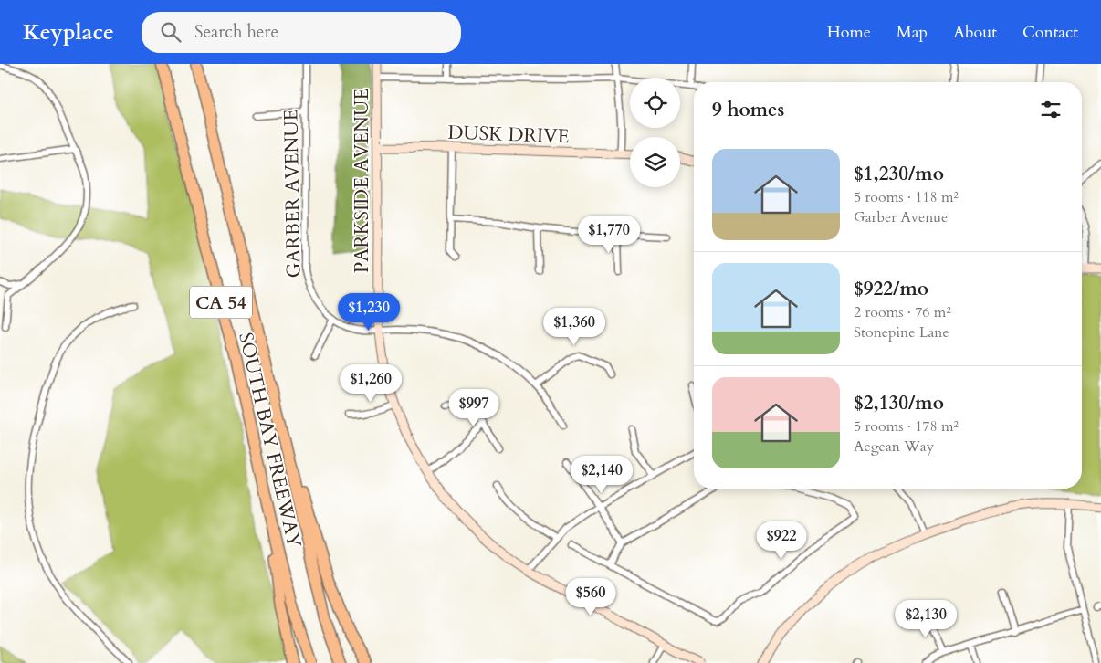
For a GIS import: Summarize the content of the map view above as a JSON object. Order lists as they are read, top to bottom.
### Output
{
  "streets": {
    "highway": ["CA 54", "SOUTH BAY FREEWAY"],
    "main road": ["DUSK DRIVE", "PARKSIDE AVENUE"],
    "street": ["GARBER AVENUE"]
  },
  "crossings": [
    ["DUSK DRIVE", "PARKSIDE AVENUE"],
    ["PARKSIDE AVENUE", "GARBER AVENUE"]
  ],
  "page": {
    "header": "Keyplace",
    "search": "Search here",
    "nav": [
      "Home",
      "Map",
      "About",
      "Contact"
    ],
    "heading": "9 homes",
    "list": [
      {
        "name": "$1,230/mo",
        "note": "5 rooms · 118 m² · Garber Avenue"
      },
      {
        "name": "$922/mo",
        "note": "2 rooms · 76 m² · Stonepine Lane"
      },
      {
        "name": "$2,130/mo",
        "note": "5 rooms · 178 m² · Aegean Way"
      }
    ],
    "price": [
      "$1,770",
      "$1,230",
      "$1,360",
      "$1,260",
      "$997",
      "$2,140",
      "$922",
      "$560",
      "$2,130"
    ]
  }
}
